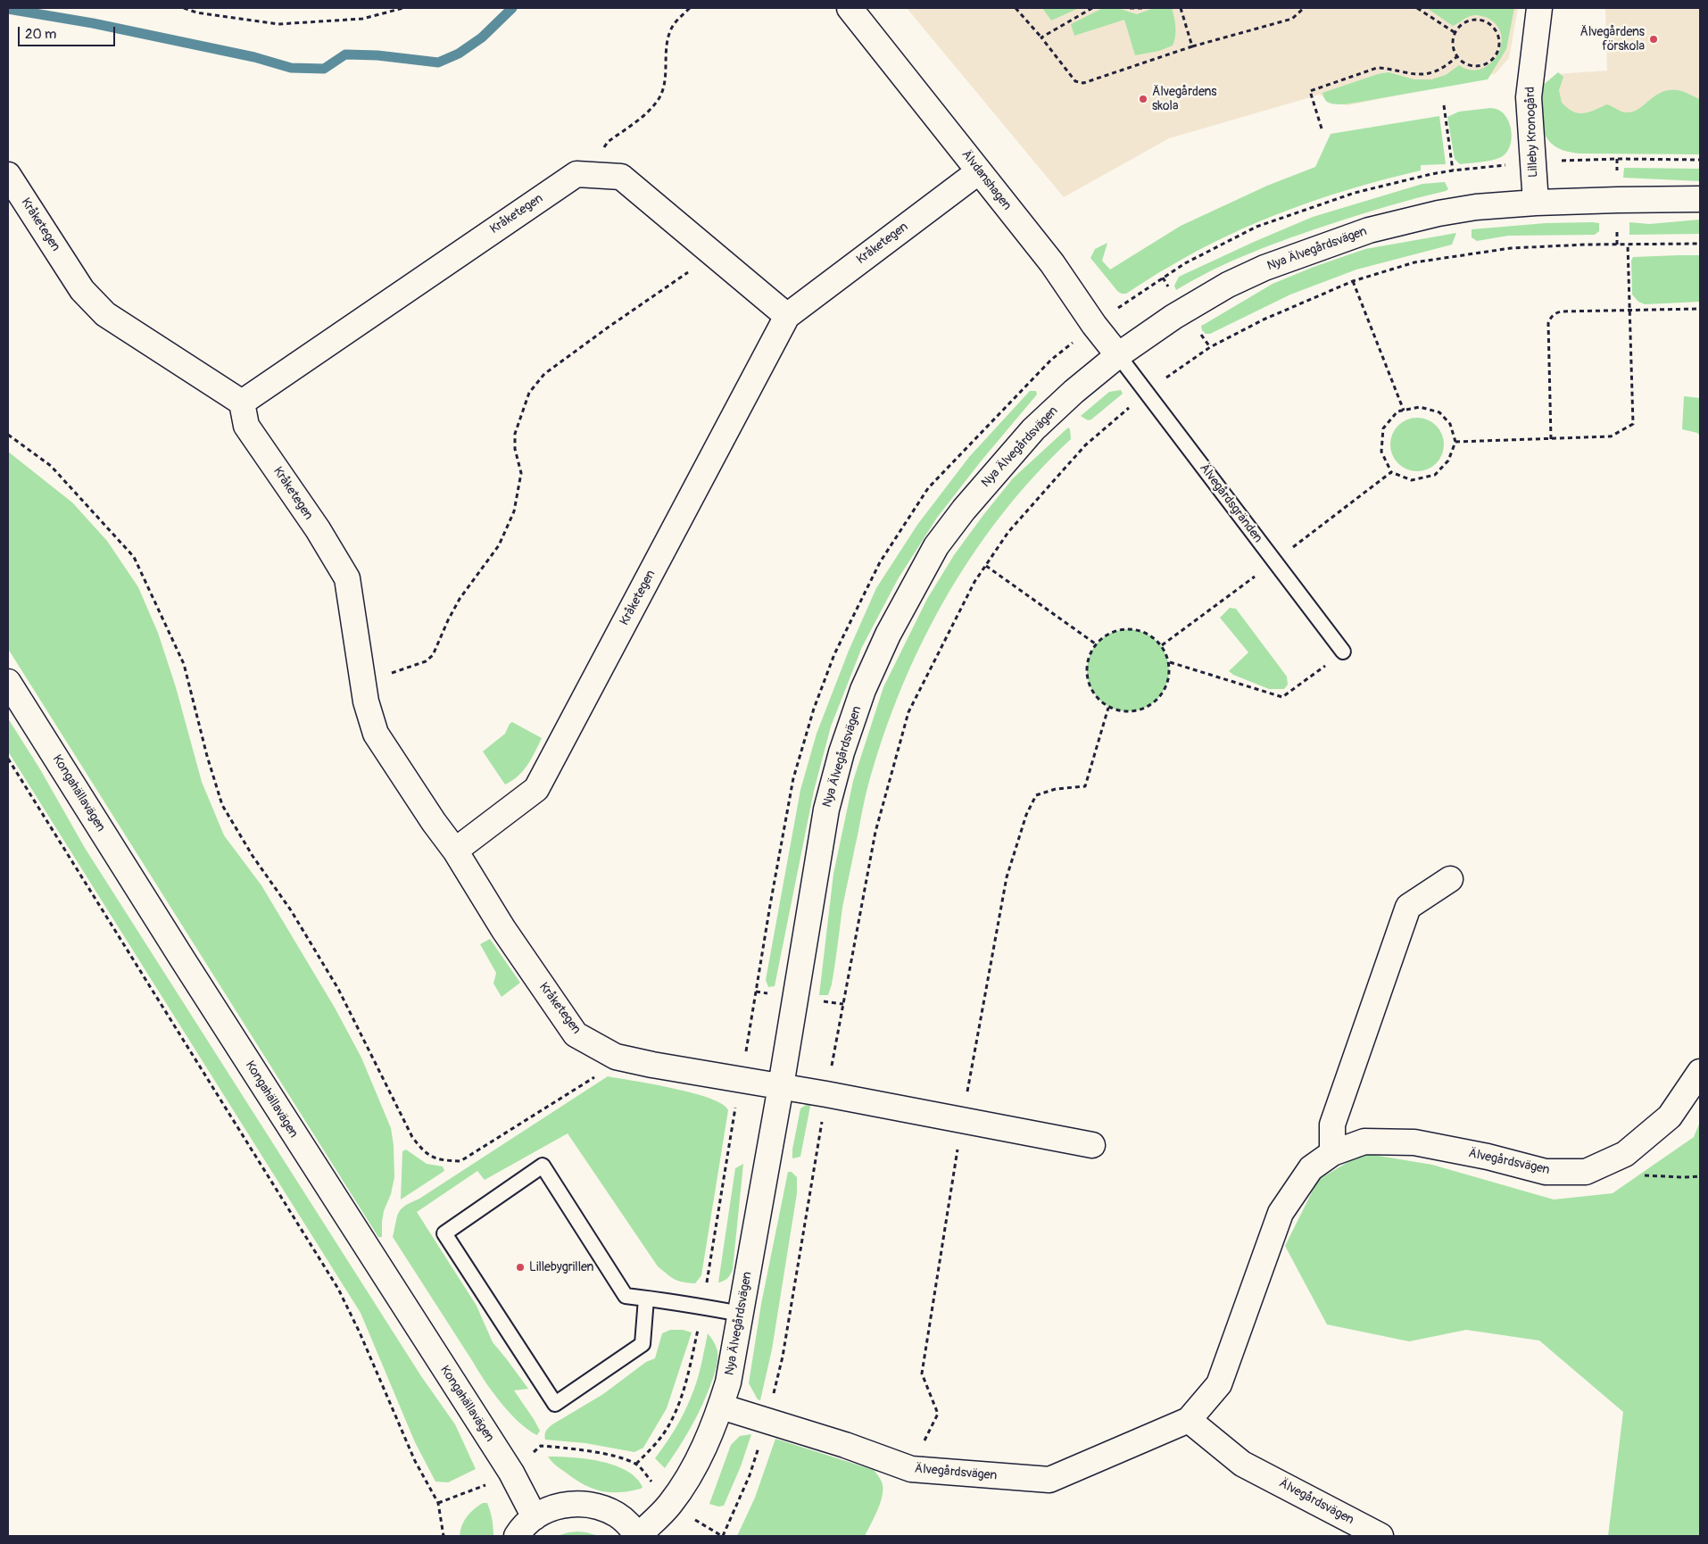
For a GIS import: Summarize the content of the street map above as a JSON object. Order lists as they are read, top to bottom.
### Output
{
  "streets": {
    "street": [
      "Lilleby Kronogård",
      "Älvdanshagen",
      "Kråketegen",
      "Nya Älvegårdsvägen",
      "Kongahällavägen",
      "Älvegårdsvägen"
    ],
    "lane": ["Älvegårdsgränden"]
  },
  "crossings": [
    ["Lilleby Kronogård", "Nya Älvegårdsvägen"],
    ["Älvdanshagen", "Kråketegen"],
    ["Älvdanshagen", "Nya Älvegårdsvägen"],
    ["Älvdanshagen", "Älvegårdsgränden"],
    ["Kråketegen", "Nya Älvegårdsvägen"],
    ["Nya Älvegårdsvägen", "Älvegårdsgränden"],
    ["Nya Älvegårdsvägen", "Älvegårdsvägen"]
  ],
  "places": ["Älvegårdens förskola", "Älvegårdens skola", "Lillebygrillen"],
  "scale_bar": "20 m"
}
